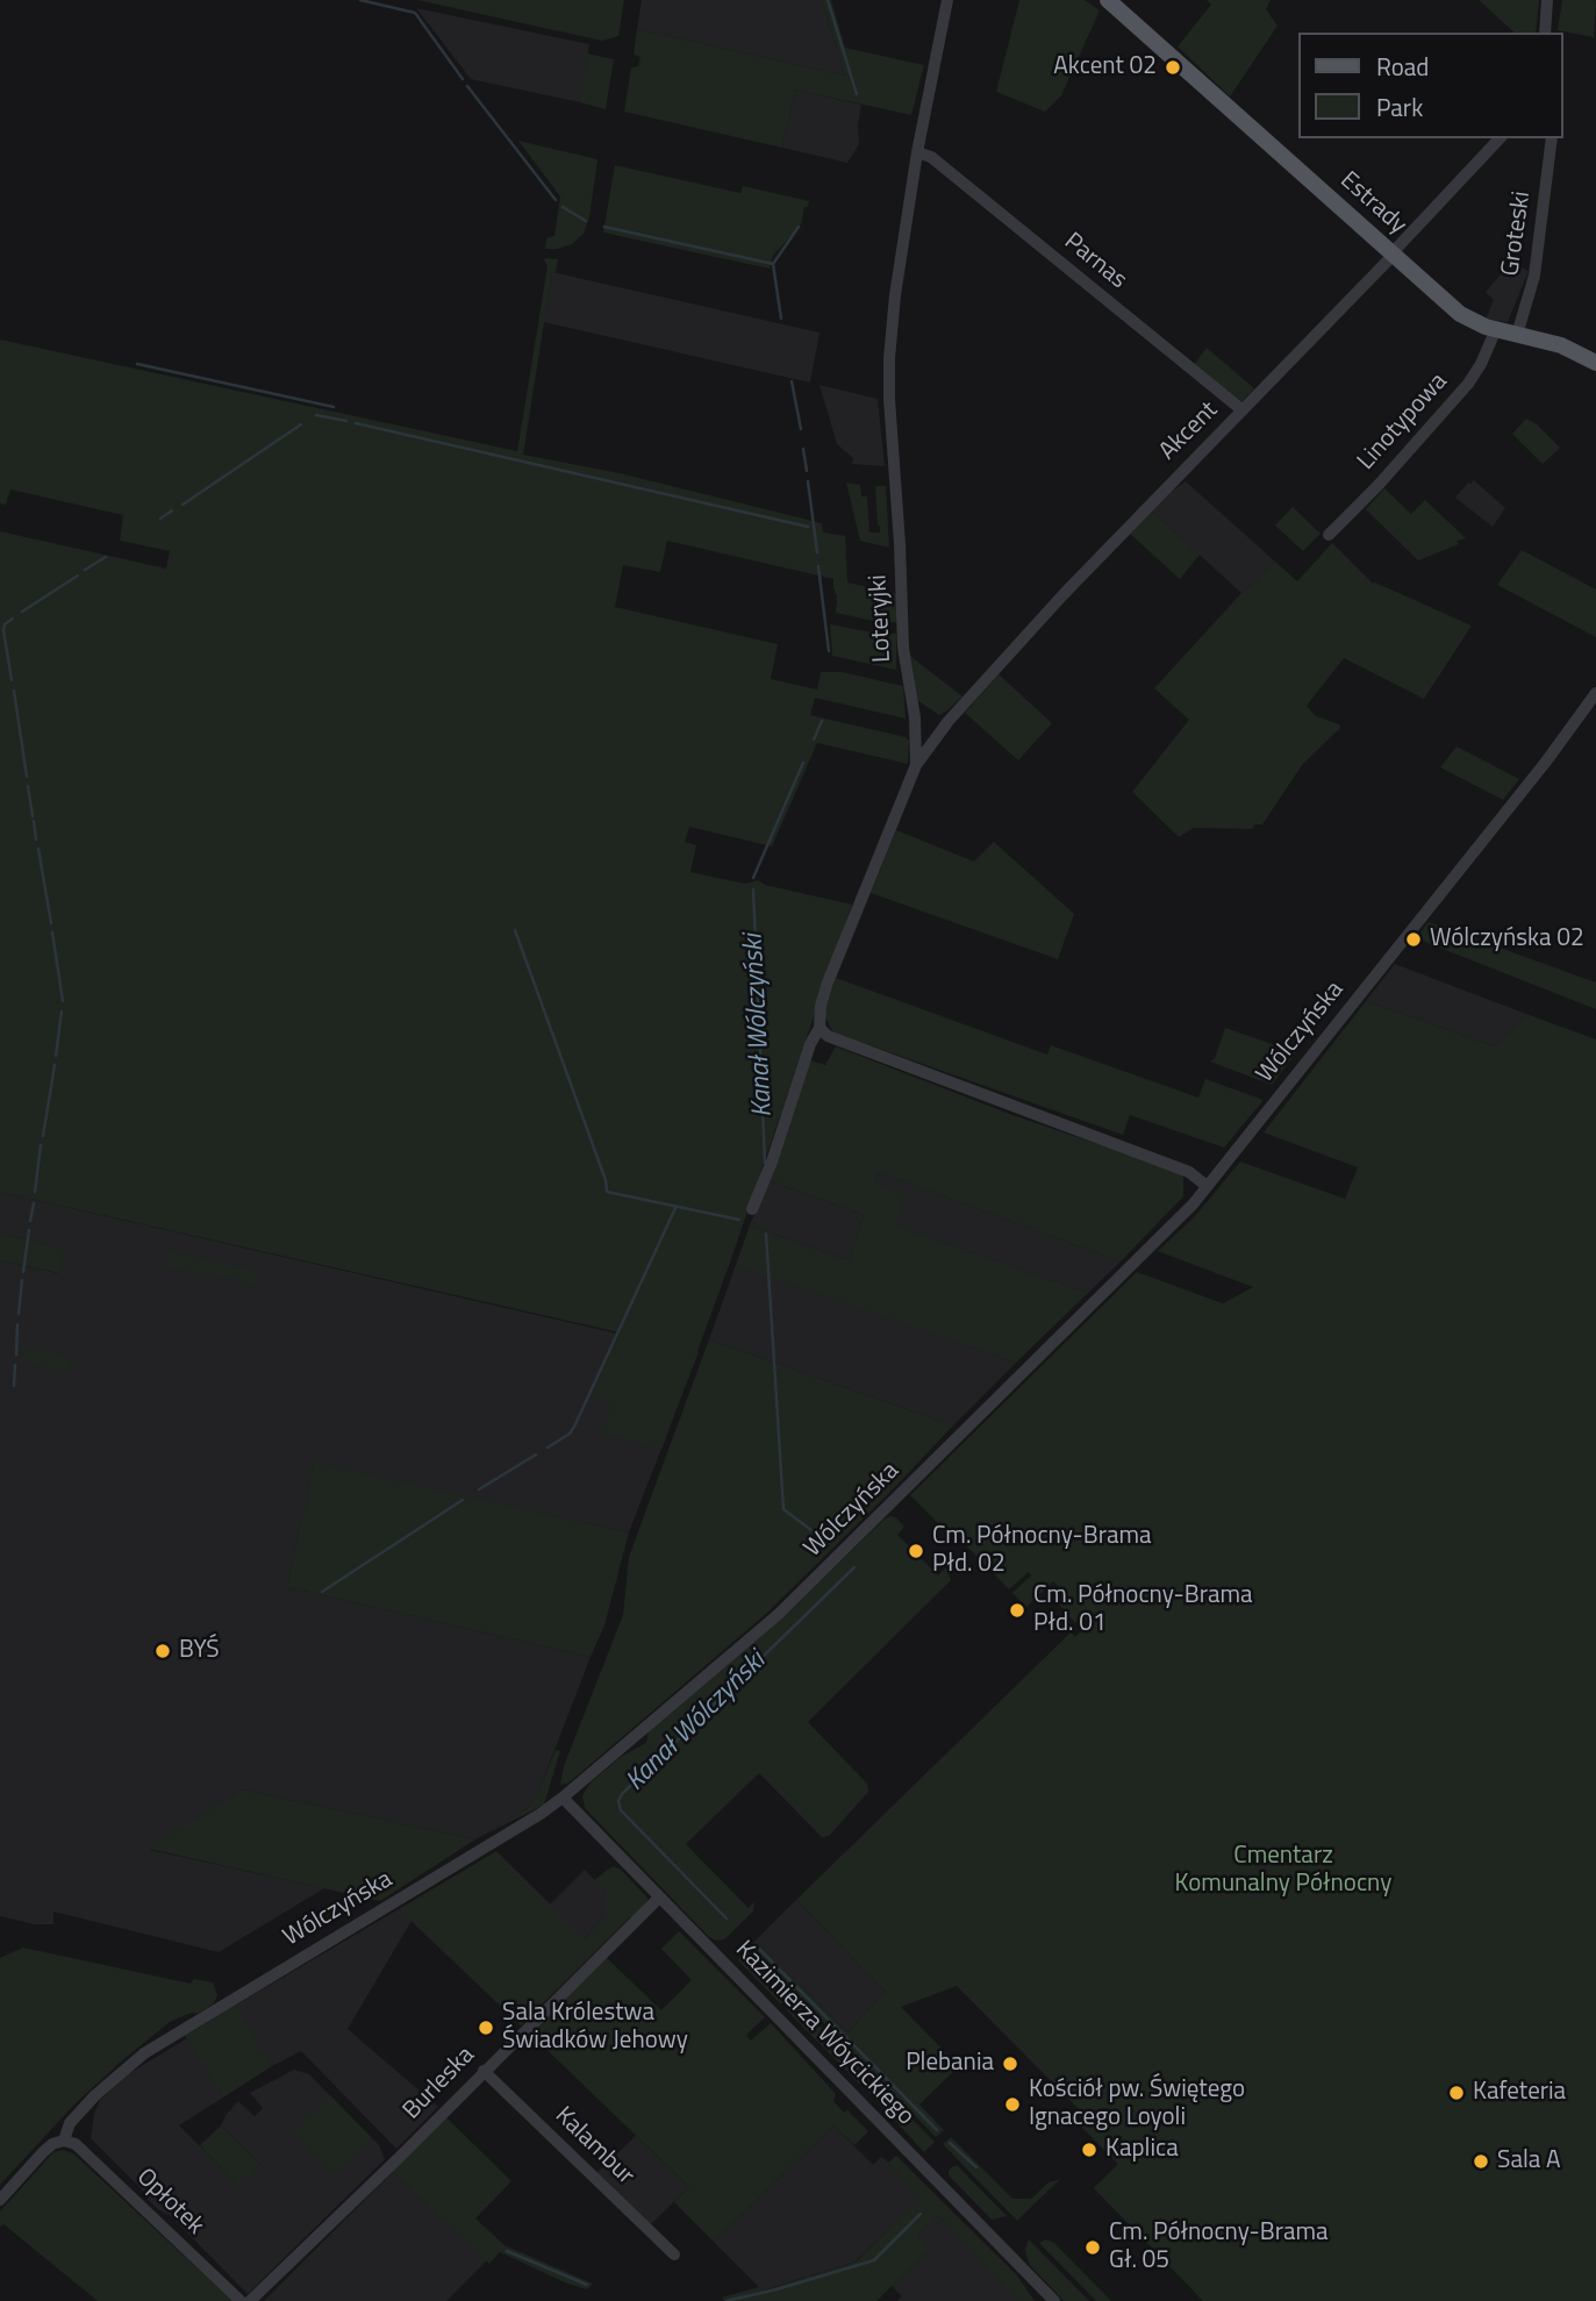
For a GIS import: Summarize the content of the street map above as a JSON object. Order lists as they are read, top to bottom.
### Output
{
  "streets": {
    "main road": ["Estrady"],
    "street": [
      "Groteski",
      "Parnas",
      "Linotypowa",
      "Akcent",
      "Loteryjki",
      "Wólczyńska",
      "Kazimierza Wóycickiego",
      "Burleska",
      "Kalambur",
      "Opłotek"
    ]
  },
  "crossings": [
    ["Estrady", "Groteski"],
    ["Estrady", "Linotypowa"],
    ["Estrady", "Akcent"],
    ["Parnas", "Akcent"],
    ["Parnas", "Loteryjki"],
    ["Akcent", "Loteryjki"],
    ["Wólczyńska", "Kazimierza Wóycickiego"],
    ["Wólczyńska", "Opłotek"],
    ["Kazimierza Wóycickiego", "Burleska"],
    ["Burleska", "Kalambur"]
  ],
  "water": ["Kanał Wólczyński"],
  "parks": ["Cmentarz Komunalny Północny"],
  "places": [
    "Akcent 02",
    "Wólczyńska 02",
    "Cm. Północny-Brama Płd. 02",
    "Cm. Północny-Brama Płd. 01",
    "BYŚ",
    "Sala Królestwa Świadków Jehowy",
    "Plebania",
    "Kafeteria",
    "Kościół pw. Świętego Ignacego Loyoli",
    "Kaplica",
    "Sala A",
    "Cm. Północny-Brama Gł. 05"
  ],
  "legend": ["Road", "Park"]
}
